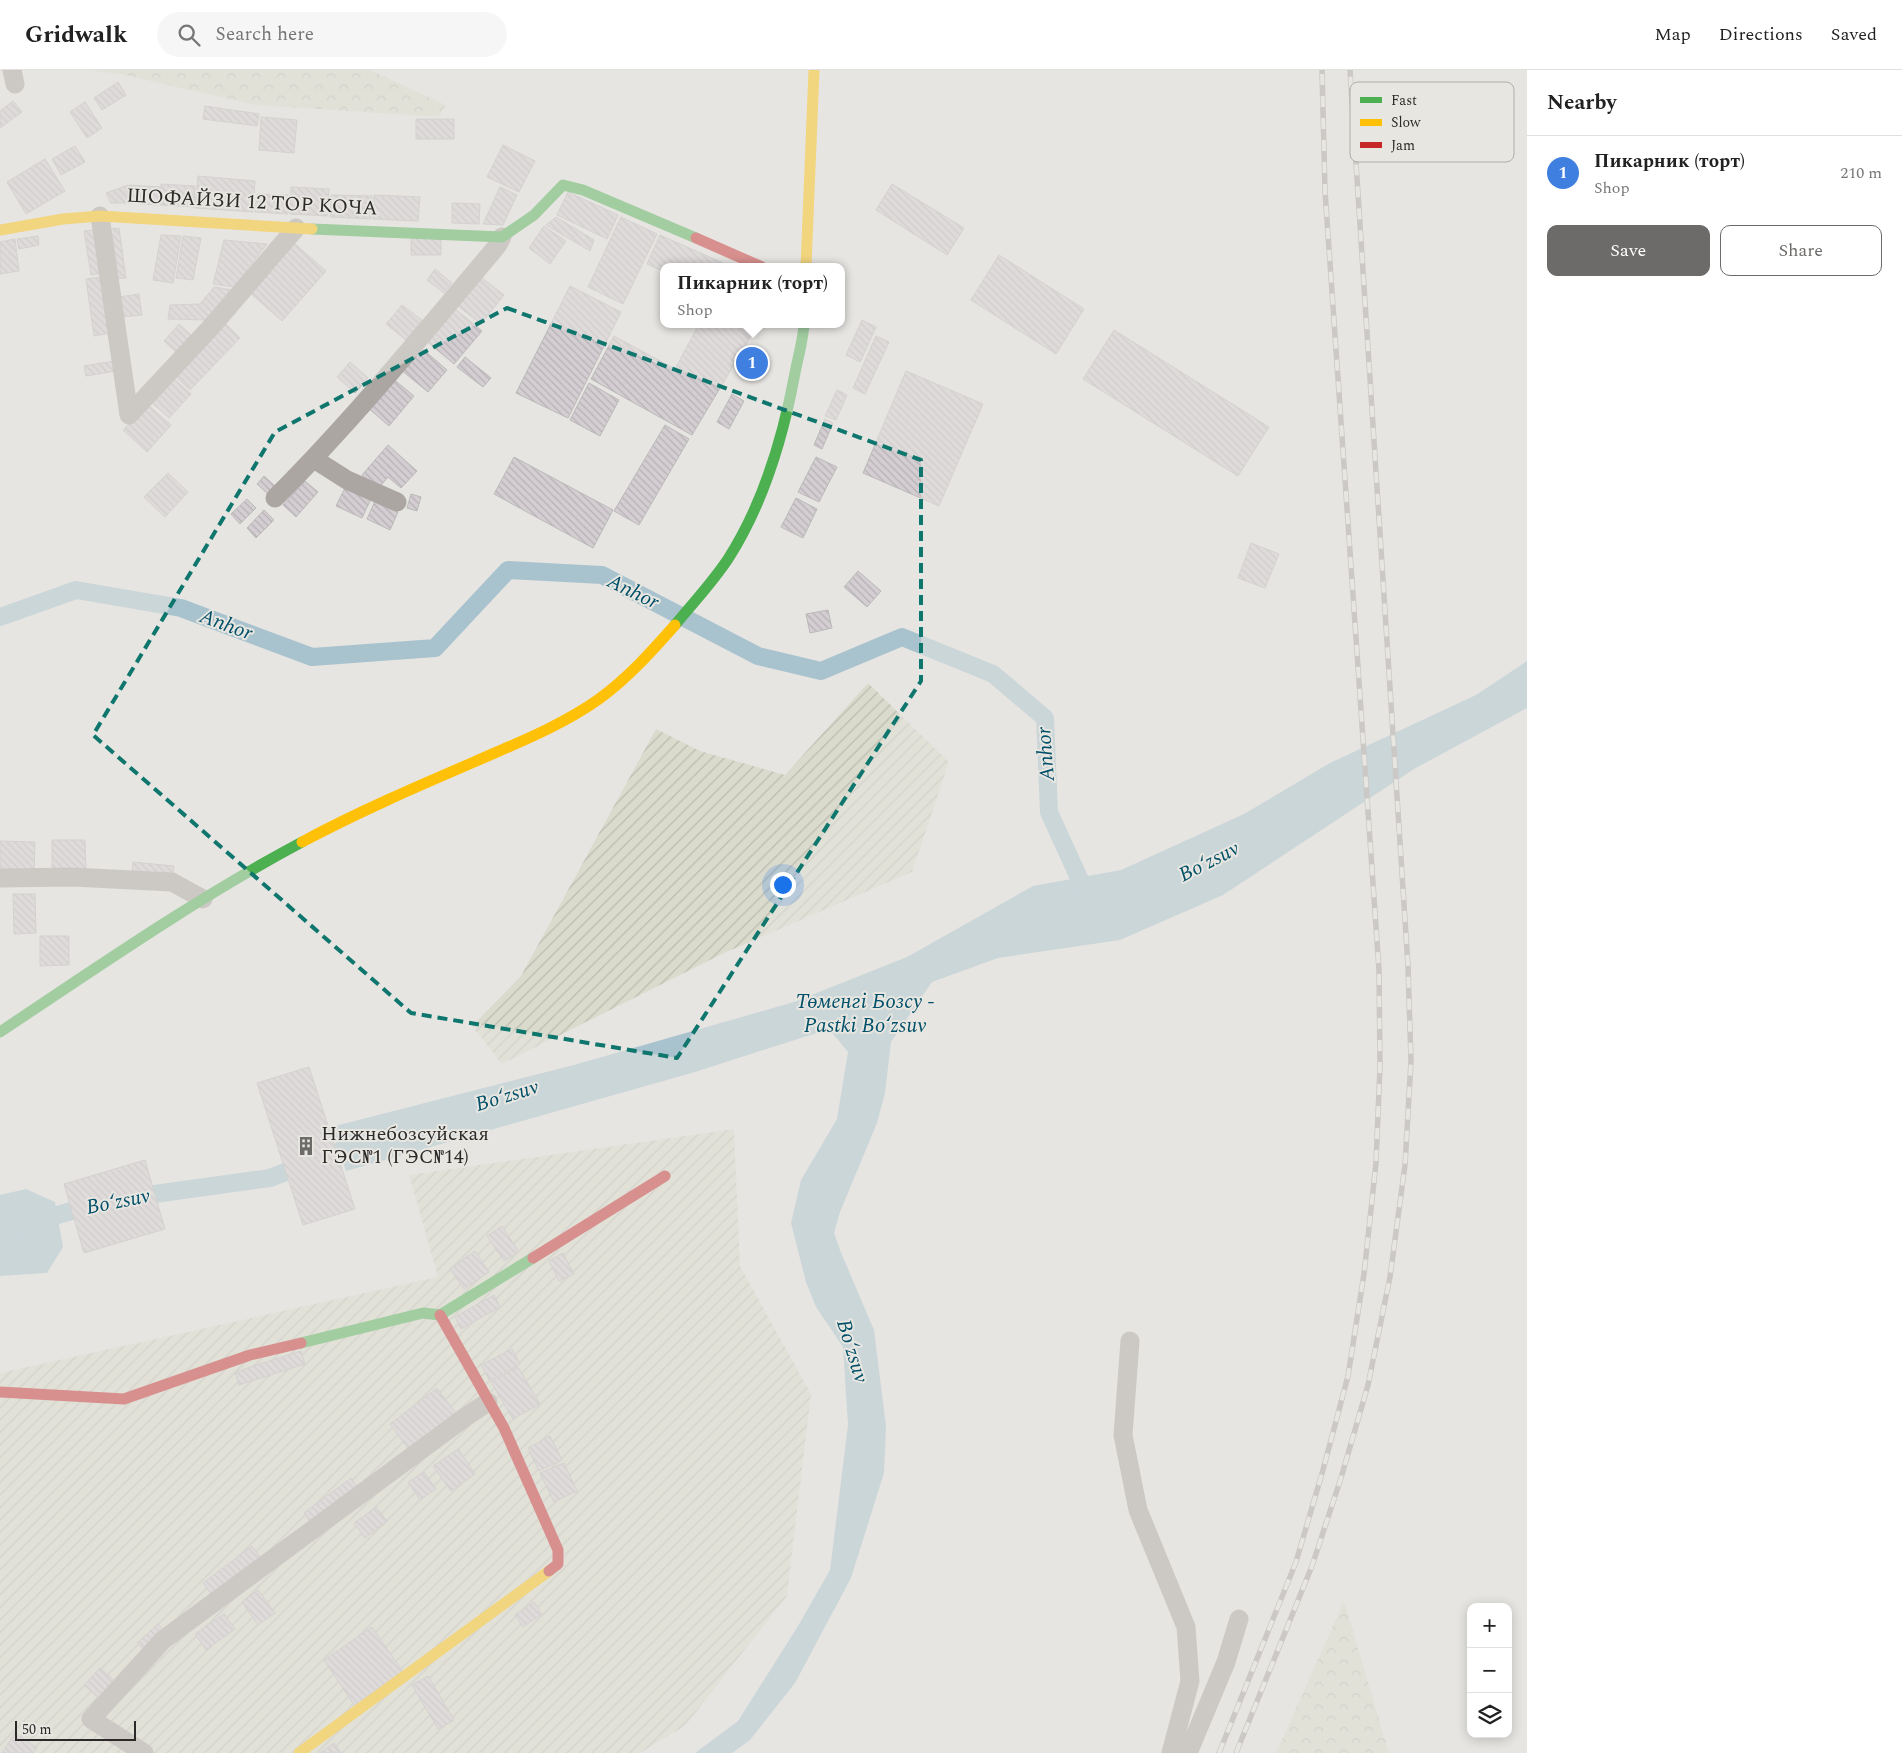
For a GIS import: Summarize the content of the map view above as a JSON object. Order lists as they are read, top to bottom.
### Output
{
  "streets": {
    "street": ["ШОФАЙЗИ 12 ТОР КОЧА"]
  },
  "water": ["Anhor", "Boʻzsuv", "Төменгі Бозсу - Pastki Boʻzsuv"],
  "places": {
    "building": ["Нижнебозсуйская ГЭС№1 (ГЭС№14)"]
  },
  "legend": ["Fast", "Slow", "Jam"],
  "scale_bar": "50 m",
  "page": {
    "header": "Gridwalk",
    "search": "Search here",
    "nav": ["Map", "Directions", "Saved"],
    "heading": "Nearby",
    "list": [
      {
        "mark": "1",
        "name": "Пикарник (торт)",
        "note": "Shop",
        "value": "210 m"
      }
    ],
    "buttons": ["Save", "Share"],
    "popup": ["Пикарник (торт)", "Shop"],
    "pins": "1",
    "map_buttons": ["+", "−"],
    "scale": "50 m"
  }
}
